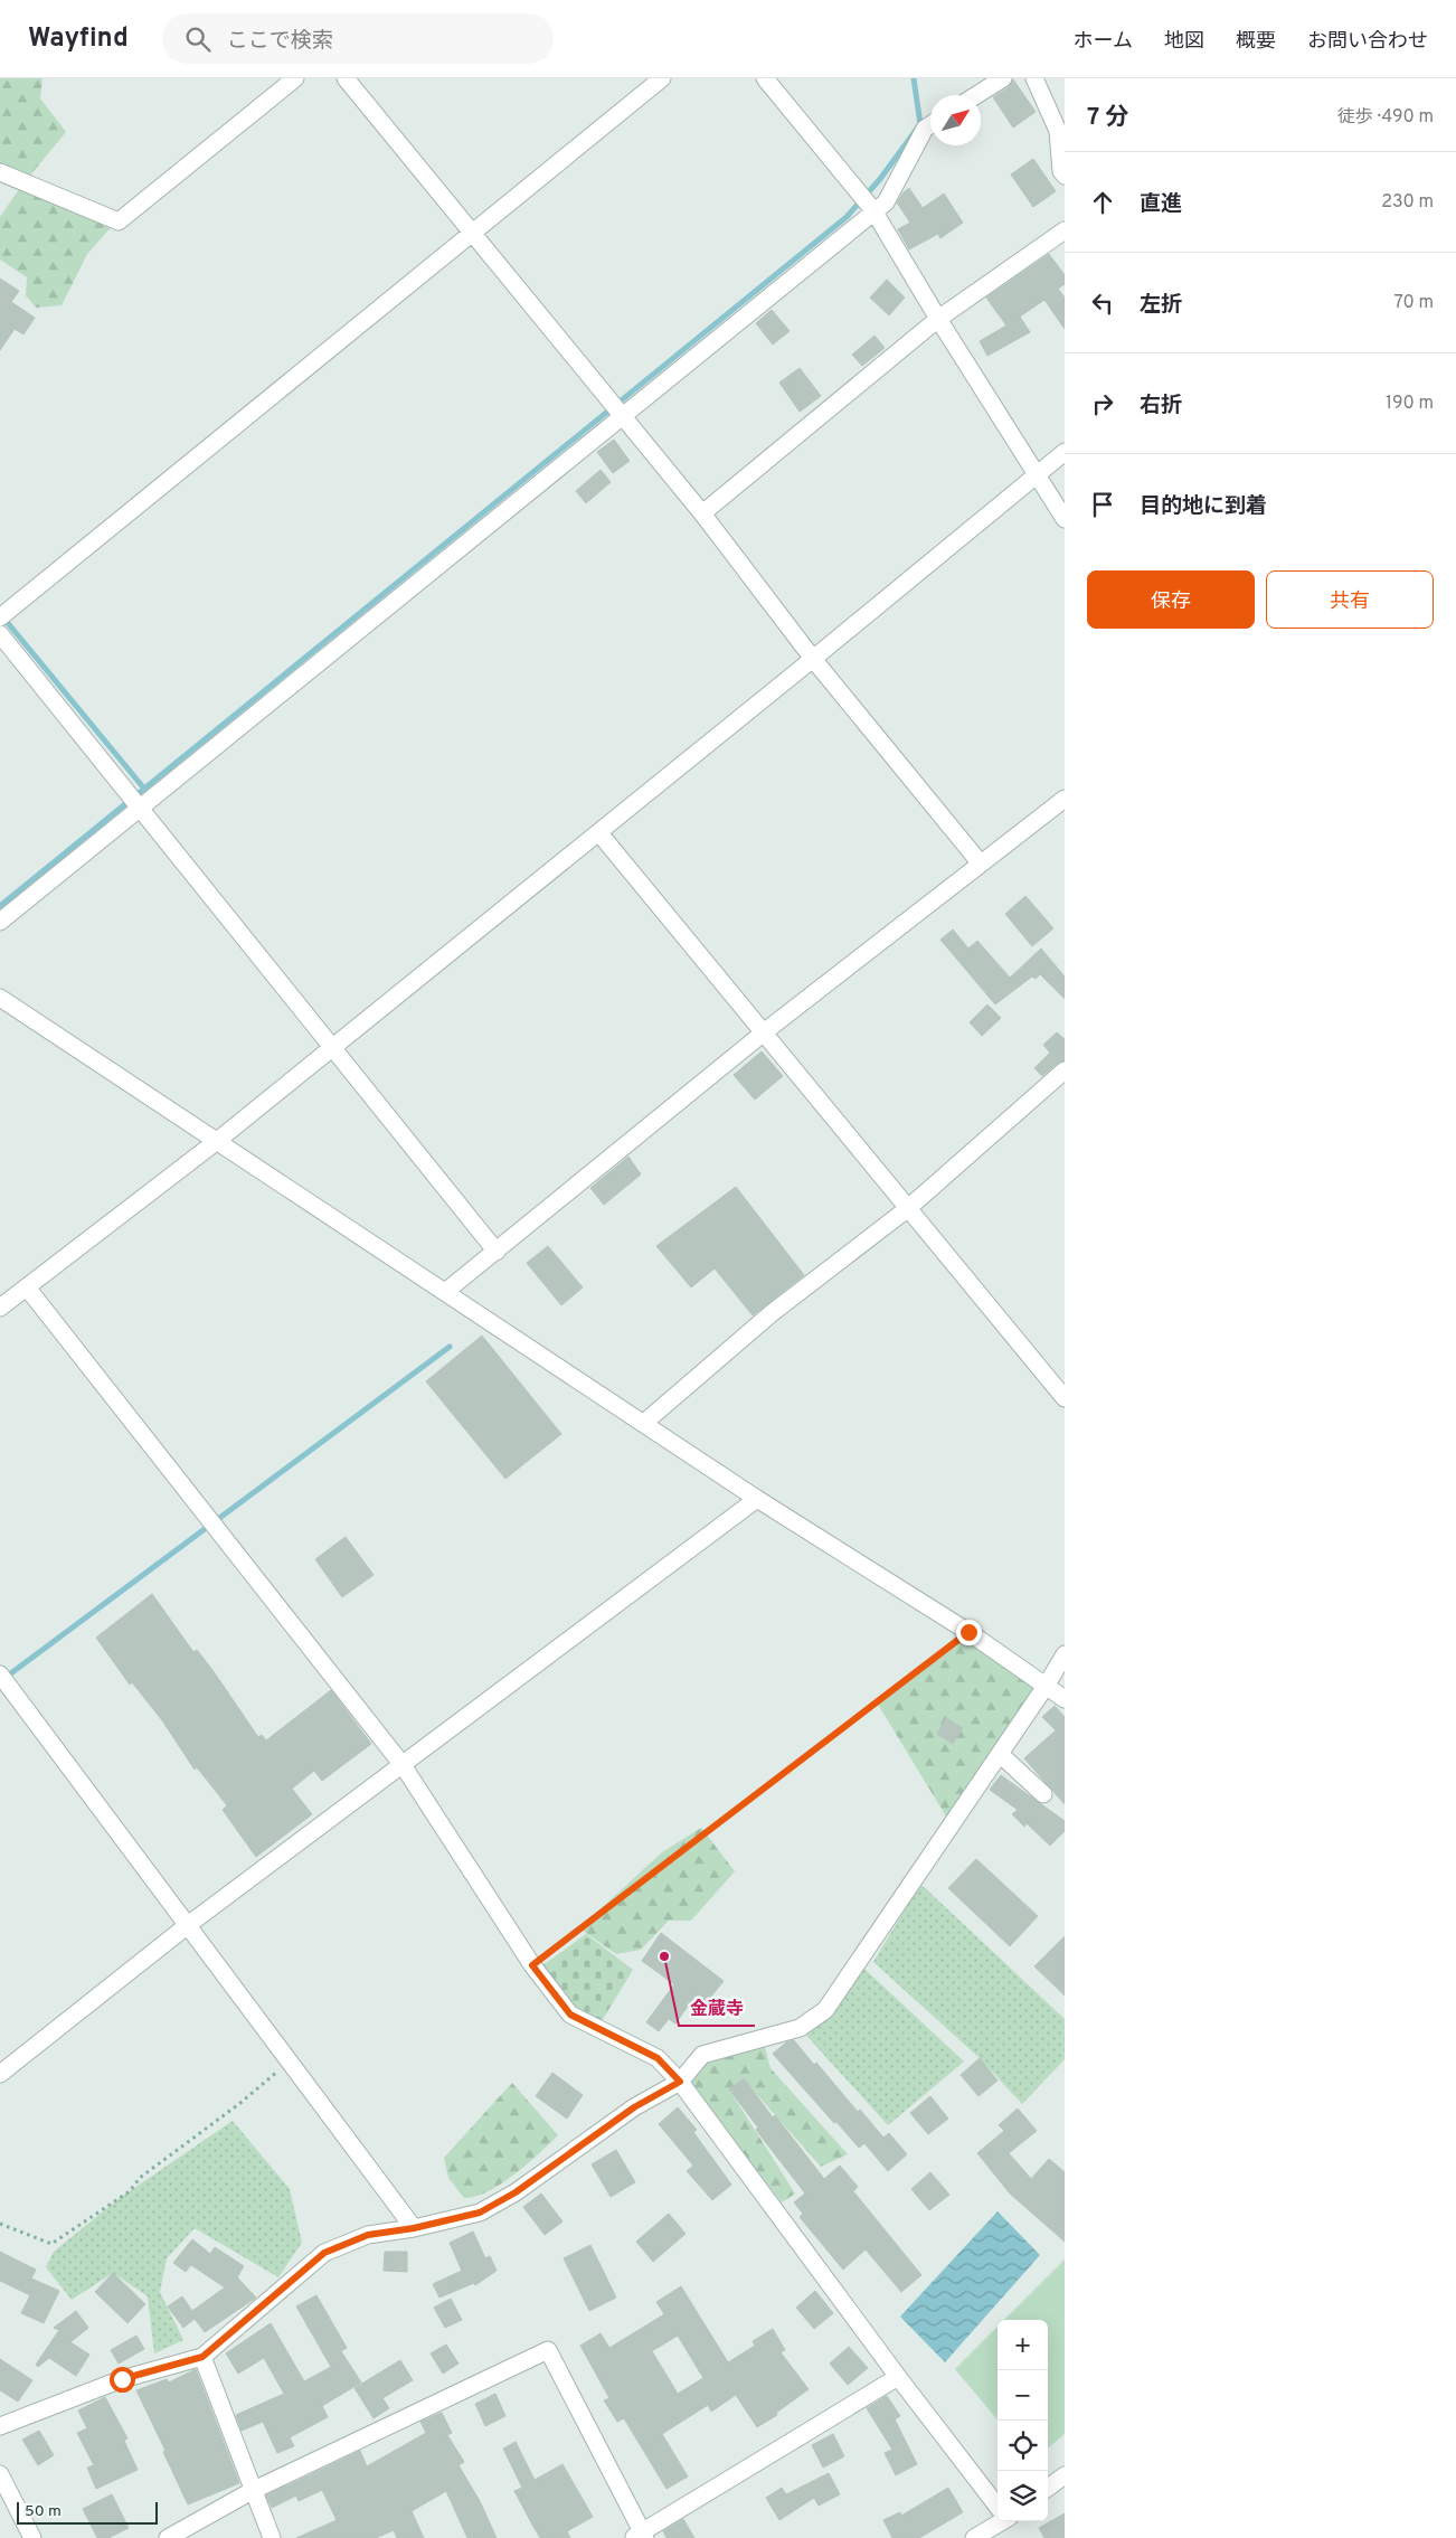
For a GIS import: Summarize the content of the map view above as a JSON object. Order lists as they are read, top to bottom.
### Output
{
  "places": ["金蔵寺"],
  "scale_bar": "50 m",
  "north": "top right",
  "page": {
    "header": "Wayfind",
    "search": "ここで検索",
    "nav": [
      "ホーム",
      "地図",
      "概要",
      "お問い合わせ"
    ],
    "heading": ["7 分", "徒歩 · 490 m"],
    "list": [
      ["直進", "230 m"],
      ["左折", "70 m"],
      ["右折", "190 m"],
      "目的地に到着"
    ],
    "buttons": ["保存", "共有"],
    "map_buttons": ["+", "−"],
    "scale": "50 m"
  }
}
